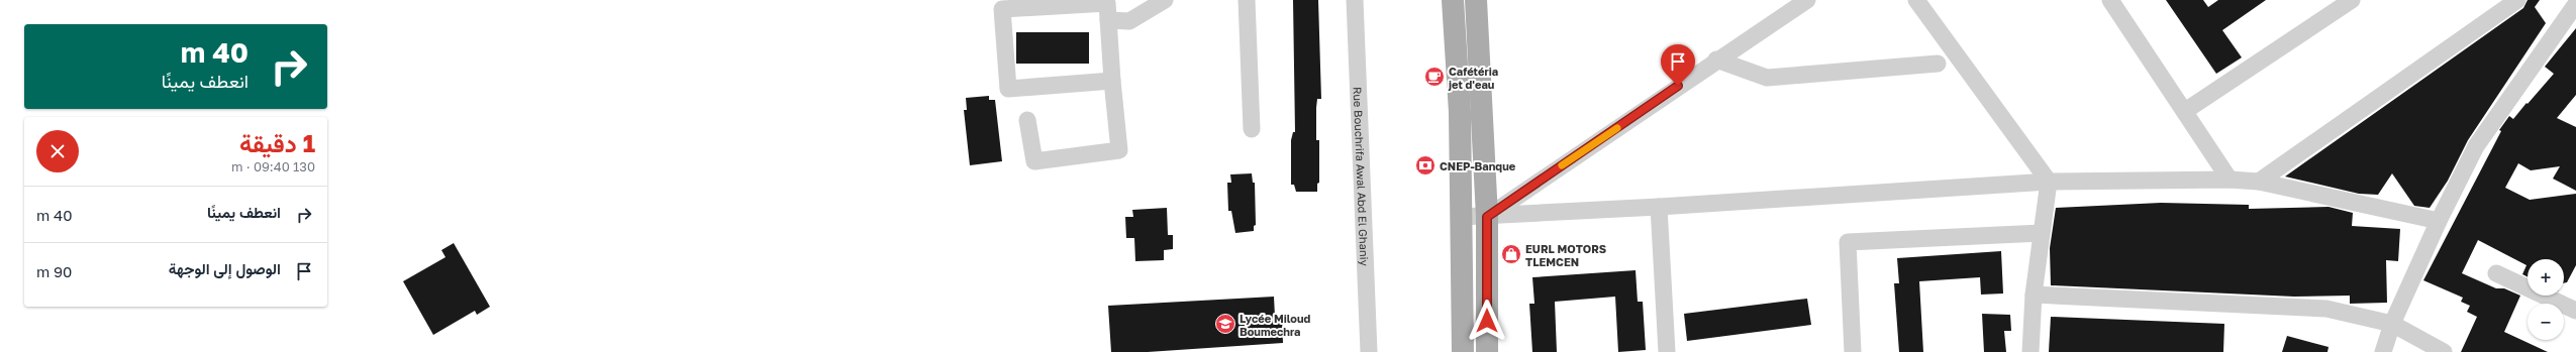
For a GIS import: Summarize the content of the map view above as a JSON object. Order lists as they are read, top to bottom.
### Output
{
  "streets": {
    "street": ["Rue Bouchrifa Awal Abd El Ghaniy"]
  },
  "places": {
    "cafe": ["Cafétéria jet d'eau"],
    "bank": ["CNEP-Banque"],
    "shop": ["EURL MOTORS TLEMCEN"],
    "school or university": ["Lycée Miloud Boumechra"]
  },
  "page": {
    "turn": ["40 m", "انعطف يمينًا"],
    "heading": ["1 دقيقة", "130 m · 09:40"],
    "list": [
      {
        "name": "انعطف يمينًا",
        "value": "40 m"
      },
      {
        "name": "الوصول إلى الوجهة",
        "value": "90 m"
      }
    ],
    "map_buttons": ["+", "−"]
  }
}
